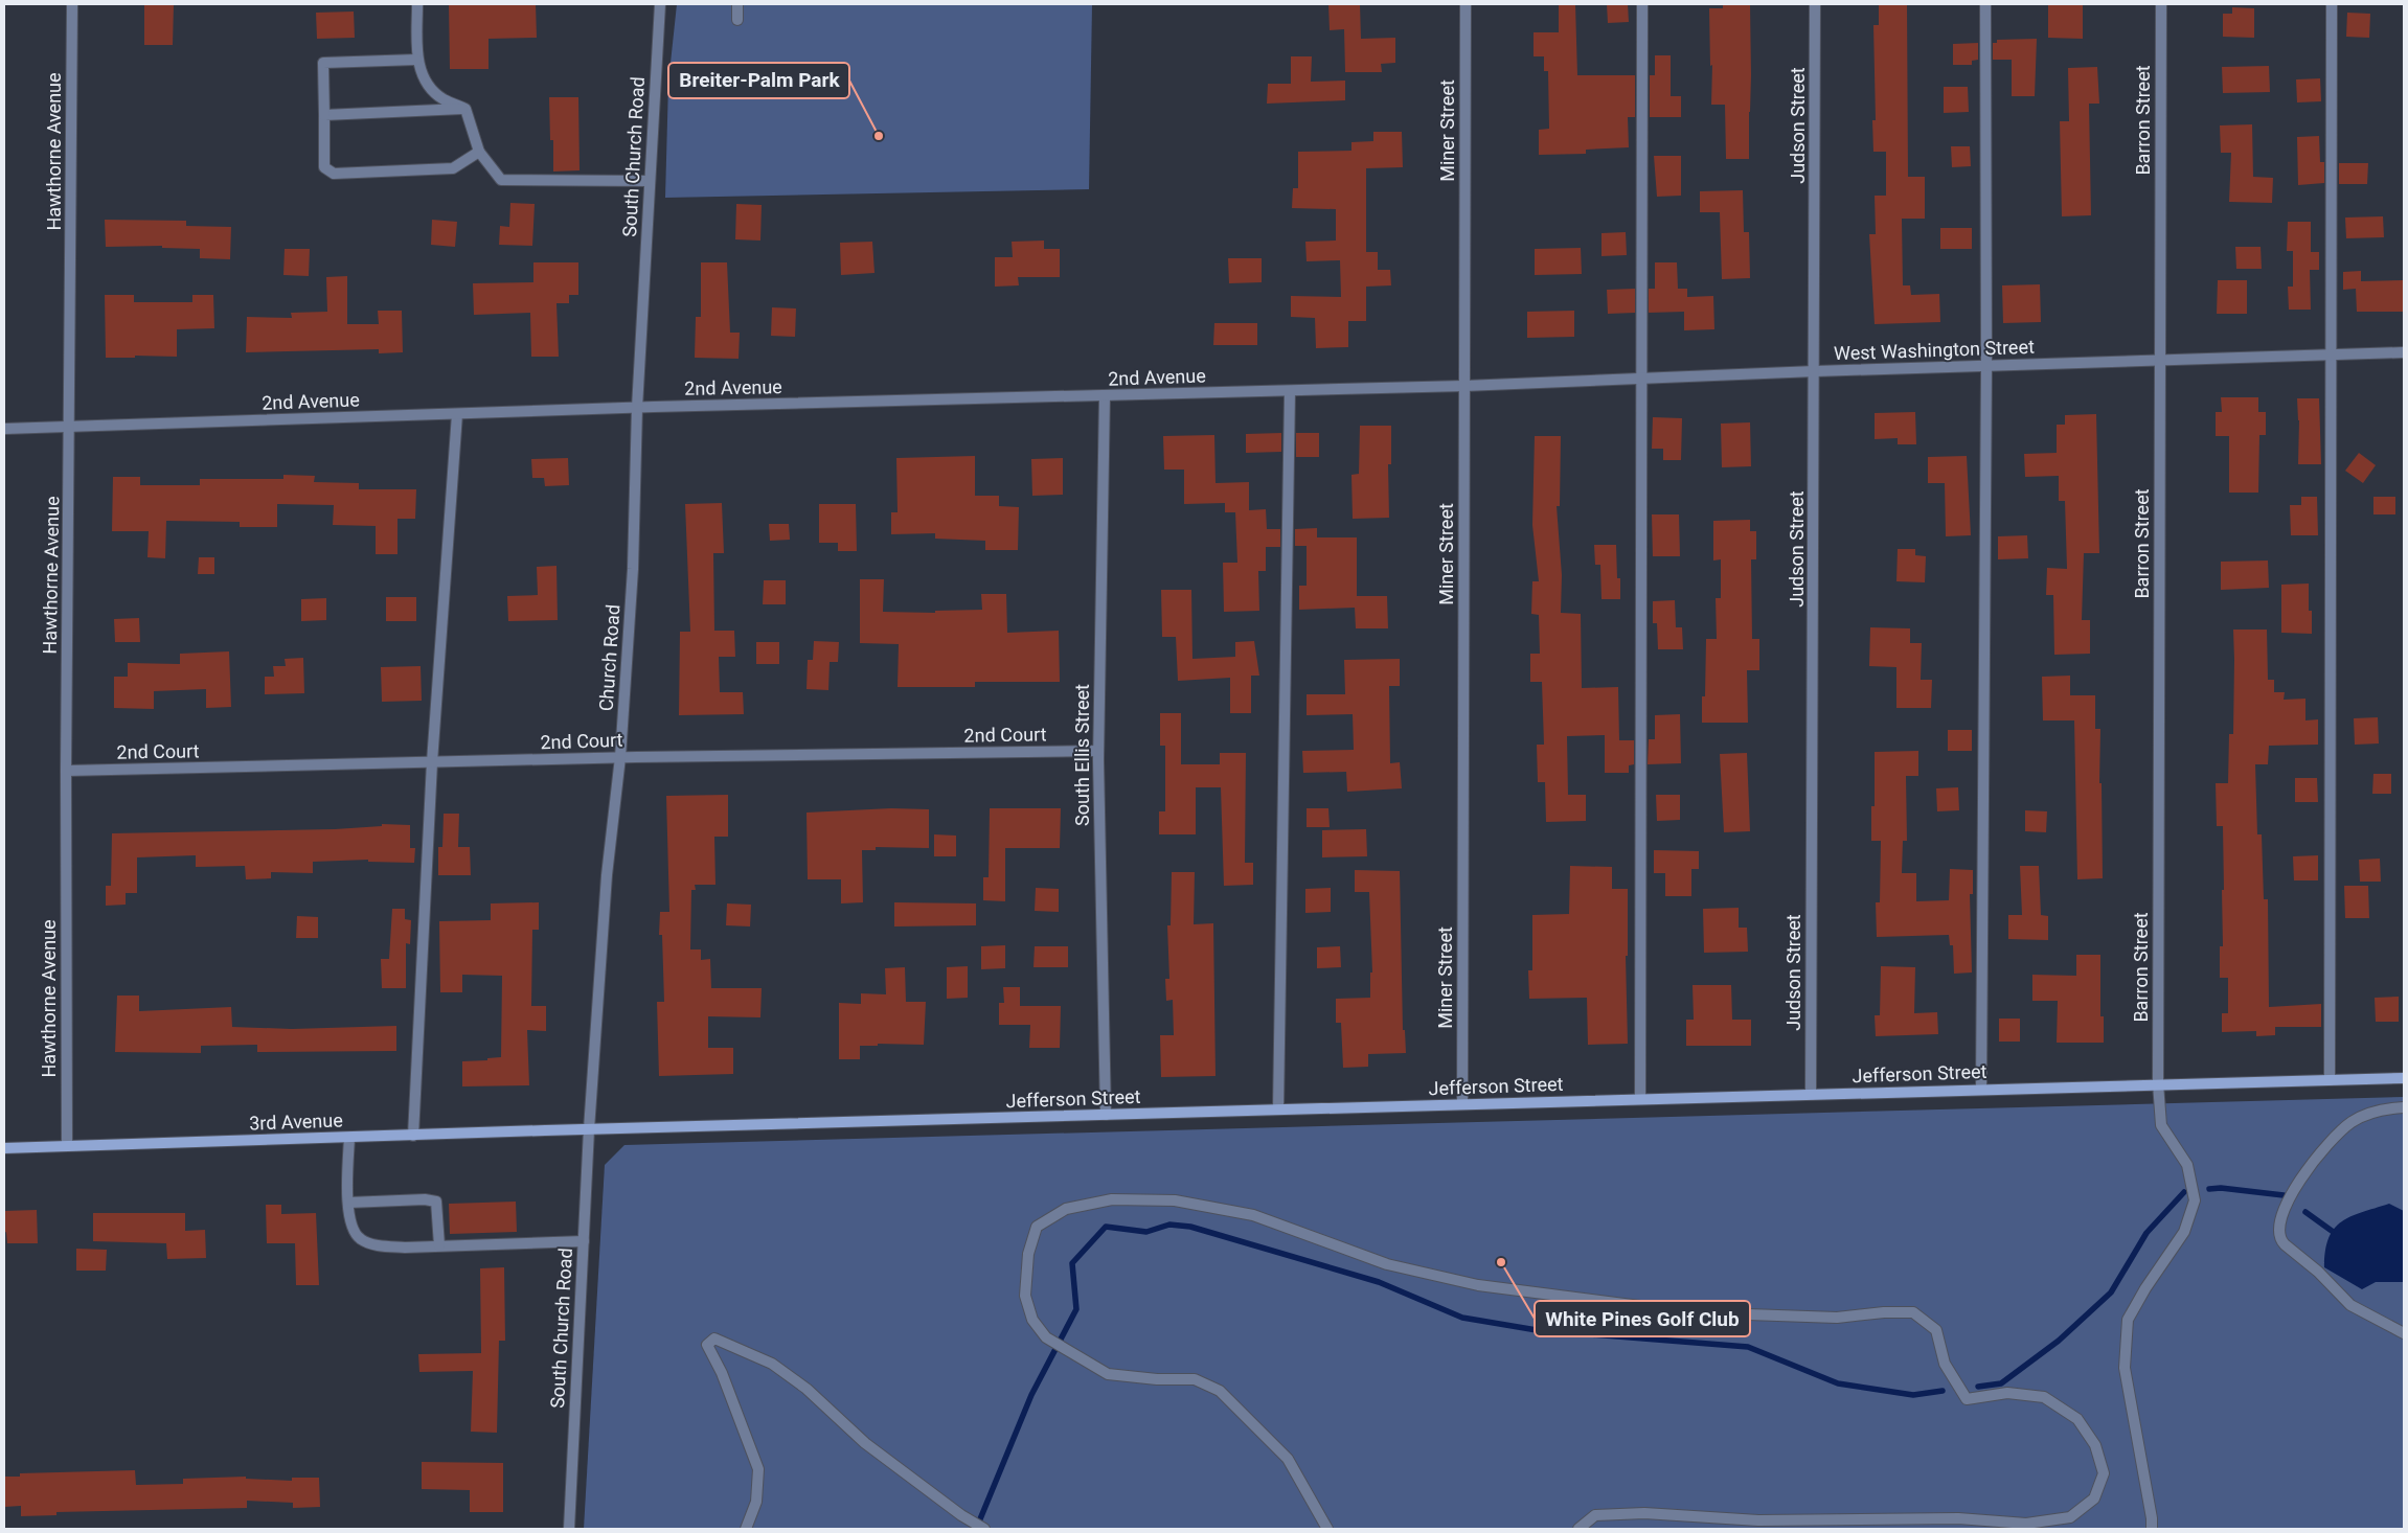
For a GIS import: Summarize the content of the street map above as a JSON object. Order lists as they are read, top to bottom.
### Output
{
  "streets": {
    "street": [
      "Barron Street",
      "Judson Street",
      "Miner Street",
      "Hawthorne Avenue",
      "South Church Road",
      "West Washington Street",
      "2nd Avenue",
      "Church Road",
      "2nd Court",
      "South Ellis Street",
      "Jefferson Street",
      "3rd Avenue"
    ]
  },
  "crossings": [
    ["Barron Street", "West Washington Street"],
    ["Barron Street", "Jefferson Street"],
    ["Judson Street", "West Washington Street"],
    ["Judson Street", "Jefferson Street"],
    ["Miner Street", "West Washington Street"],
    ["Miner Street", "2nd Avenue"],
    ["Miner Street", "Jefferson Street"],
    ["Hawthorne Avenue", "2nd Avenue"],
    ["Hawthorne Avenue", "2nd Court"],
    ["Hawthorne Avenue", "3rd Avenue"],
    ["South Church Road", "Church Road"],
    ["South Church Road", "Jefferson Street"],
    ["South Church Road", "3rd Avenue"],
    ["West Washington Street", "2nd Avenue"],
    ["2nd Avenue", "Church Road"],
    ["2nd Avenue", "South Ellis Street"],
    ["Church Road", "2nd Court"],
    ["Church Road", "Jefferson Street"],
    ["Church Road", "3rd Avenue"],
    ["2nd Court", "South Ellis Street"],
    ["South Ellis Street", "Jefferson Street"],
    ["Jefferson Street", "3rd Avenue"]
  ],
  "places": ["Breiter-Palm Park", "White Pines Golf Club"]
}
